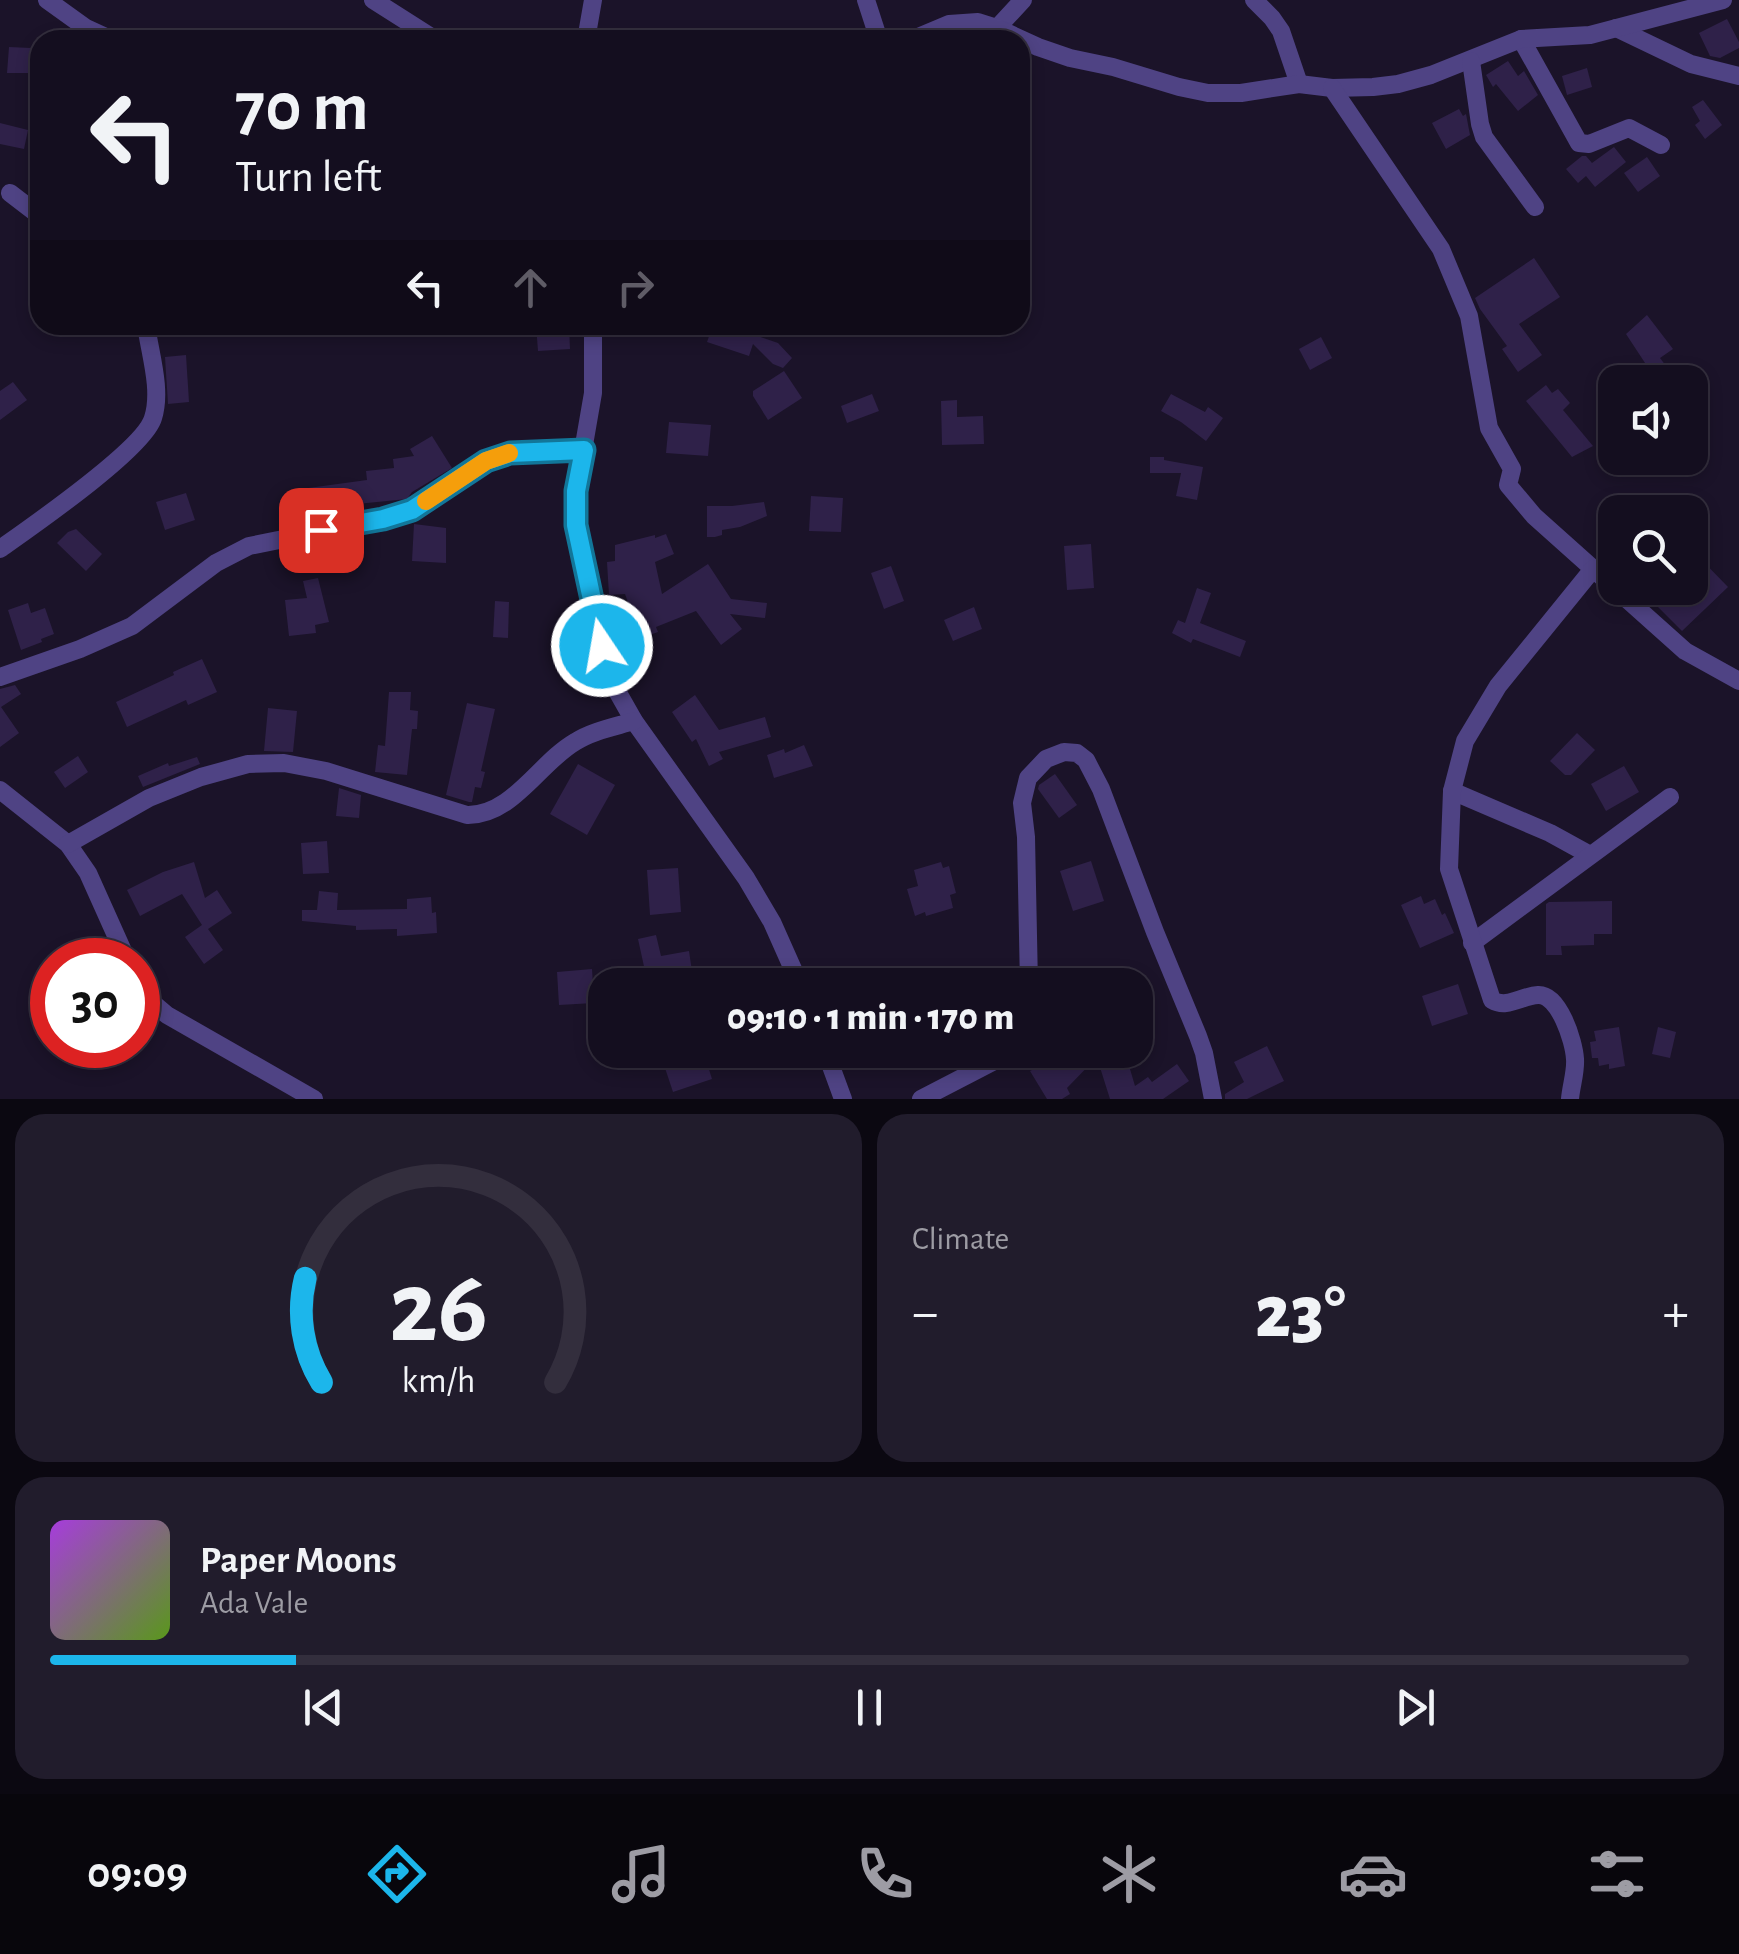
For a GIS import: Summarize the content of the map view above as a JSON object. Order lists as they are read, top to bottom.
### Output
{
  "page": {
    "turn": ["70 m", "Turn left"],
    "limit": "30",
    "trip": "09:10 · 1 min · 170 m",
    "tile": "Climate",
    "heat": ["−", "23°", "+"],
    "song": ["Paper Moons", "Ada Vale"],
    "tabs": "09:09",
    "gauge": ["26", "km/h"]
  }
}
